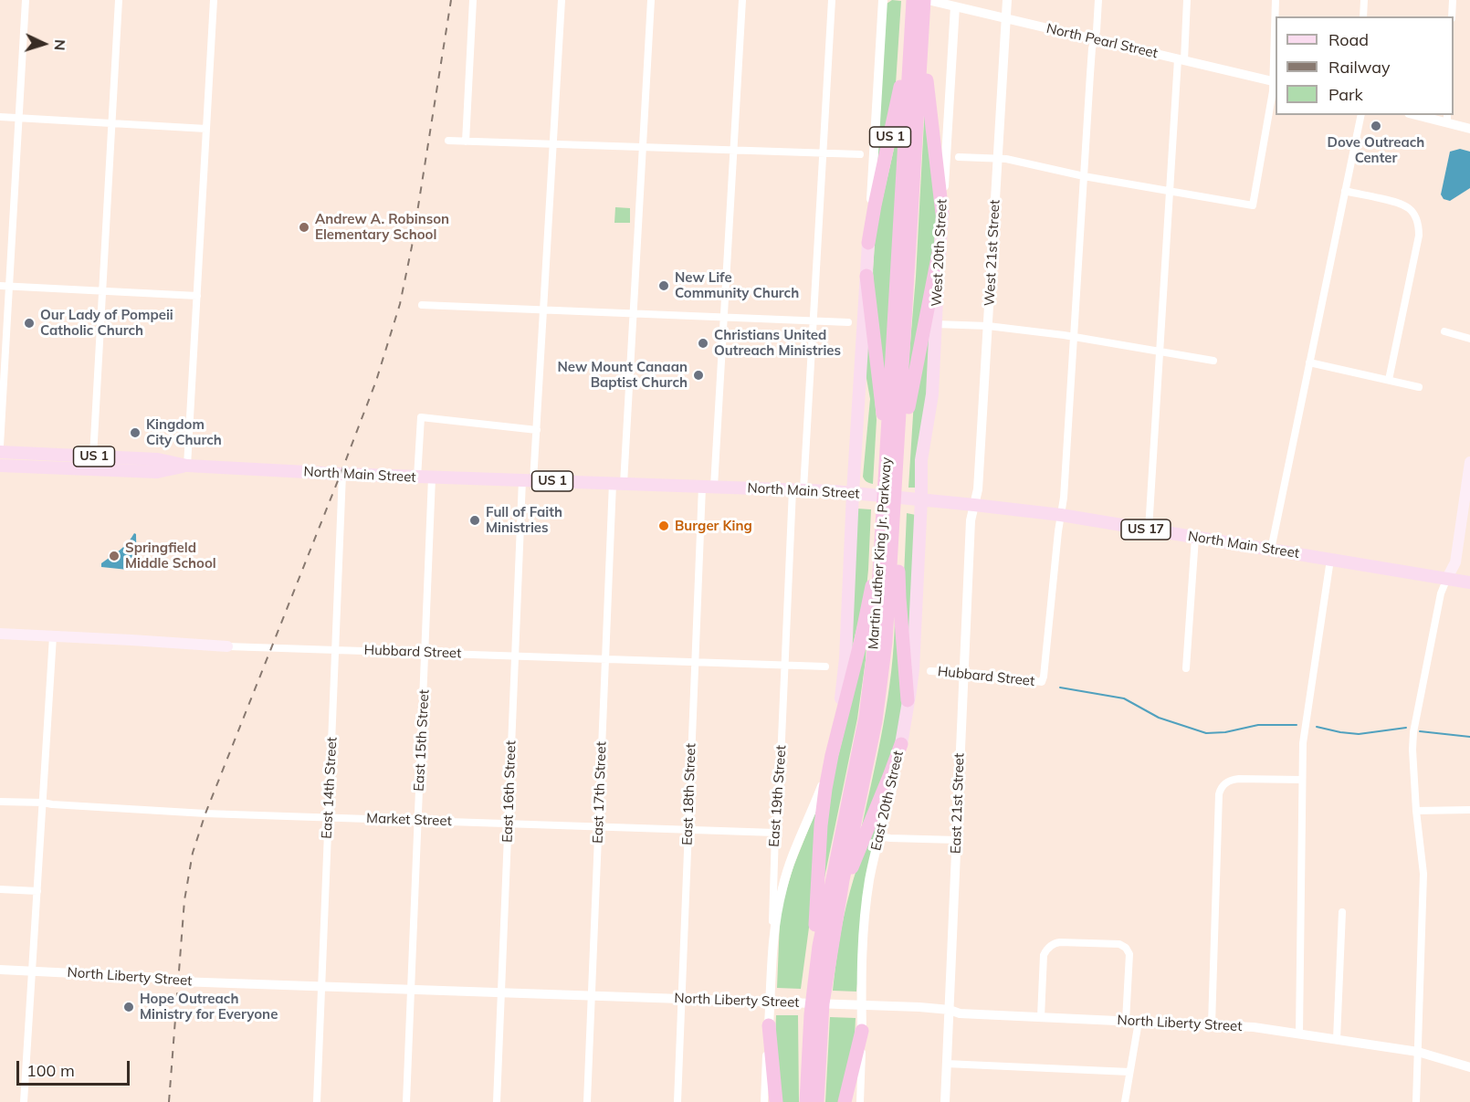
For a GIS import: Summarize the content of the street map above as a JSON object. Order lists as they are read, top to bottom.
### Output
{
  "streets": {
    "highway": ["US 1", "Martin Luther King Jr. Parkway"],
    "main road": [
      "West 20th Street",
      "North Main Street",
      "US 17",
      "Hubbard Street",
      "East 20th Street"
    ],
    "street": [
      "North Pearl Street",
      "West 21st Street",
      "East 15th Street",
      "East 14th Street",
      "East 16th Street",
      "East 17th Street",
      "East 18th Street",
      "East 19th Street",
      "East 21st Street",
      "Market Street",
      "North Liberty Street"
    ]
  },
  "crossings": [
    ["North Pearl Street", "West 20th Street"],
    ["North Pearl Street", "West 21st Street"],
    ["North Pearl Street", "Martin Luther King Jr. Parkway"],
    ["US 1", "North Main Street"],
    ["US 1", "Martin Luther King Jr. Parkway"],
    ["West 20th Street", "North Main Street"],
    ["West 20th Street", "East 20th Street"],
    ["West 21st Street", "North Main Street"],
    ["West 21st Street", "East 21st Street"],
    ["North Main Street", "US 17"],
    ["North Main Street", "Hubbard Street"],
    ["North Main Street", "East 15th Street"],
    ["North Main Street", "East 14th Street"],
    ["North Main Street", "East 16th Street"],
    ["North Main Street", "East 17th Street"],
    ["North Main Street", "East 18th Street"],
    ["North Main Street", "East 19th Street"],
    ["North Main Street", "East 20th Street"],
    ["North Main Street", "East 21st Street"],
    ["Hubbard Street", "East 15th Street"],
    ["Hubbard Street", "East 14th Street"],
    ["Hubbard Street", "East 16th Street"],
    ["Hubbard Street", "East 17th Street"],
    ["Hubbard Street", "East 18th Street"],
    ["Hubbard Street", "East 19th Street"],
    ["Hubbard Street", "East 21st Street"],
    ["East 15th Street", "Market Street"],
    ["East 15th Street", "North Liberty Street"],
    ["East 14th Street", "Market Street"],
    ["East 14th Street", "North Liberty Street"],
    ["East 16th Street", "Market Street"],
    ["East 16th Street", "North Liberty Street"],
    ["East 17th Street", "Market Street"],
    ["East 17th Street", "North Liberty Street"],
    ["East 18th Street", "Market Street"],
    ["East 18th Street", "North Liberty Street"],
    ["East 19th Street", "Market Street"],
    ["East 19th Street", "North Liberty Street"],
    ["East 20th Street", "North Liberty Street"],
    ["East 21st Street", "North Liberty Street"]
  ],
  "places": [
    "Dove Outreach Center",
    "Andrew A. Robinson Elementary School",
    "New Life Community Church",
    "Our Lady of Pompeii Catholic Church",
    "Christians United Outreach Ministries",
    "New Mount Canaan Baptist Church",
    "Kingdom City Church",
    "Full of Faith Ministries",
    "Burger King",
    "Springfield Middle School",
    "Hope Outreach Ministry for Everyone"
  ],
  "legend": ["Road", "Railway", "Park"],
  "scale_bar": "100 m",
  "north": "right"
}
